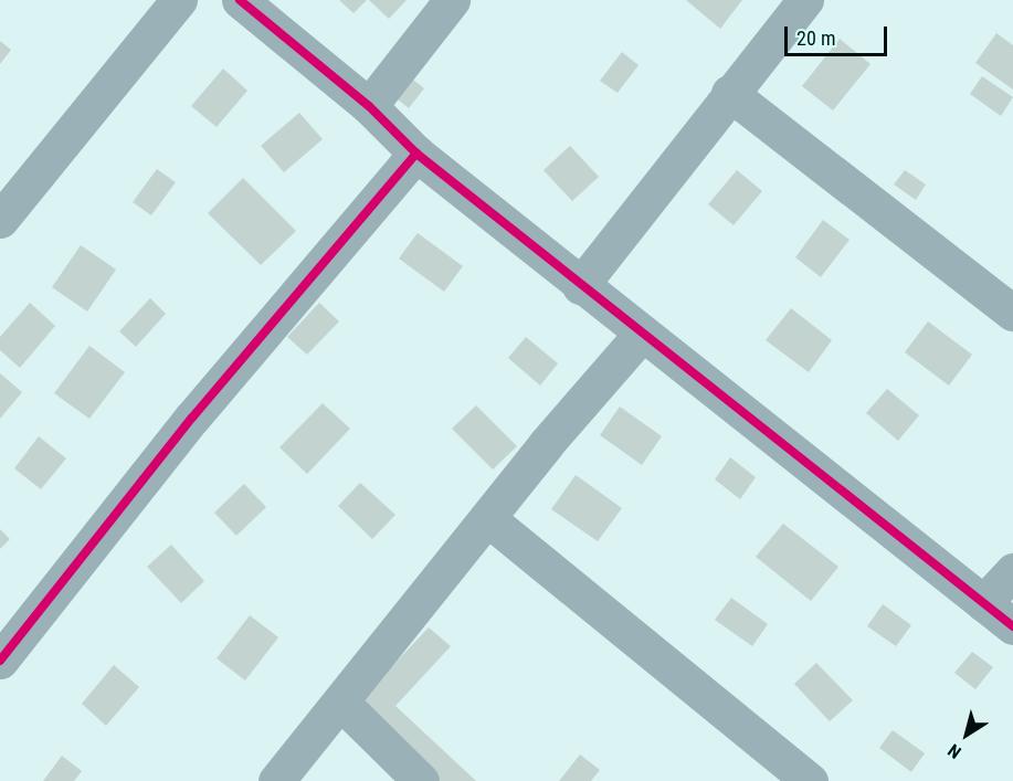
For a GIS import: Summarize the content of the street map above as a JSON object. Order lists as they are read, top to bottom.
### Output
{
  "scale_bar": "20 m",
  "north": "bottom left"
}
